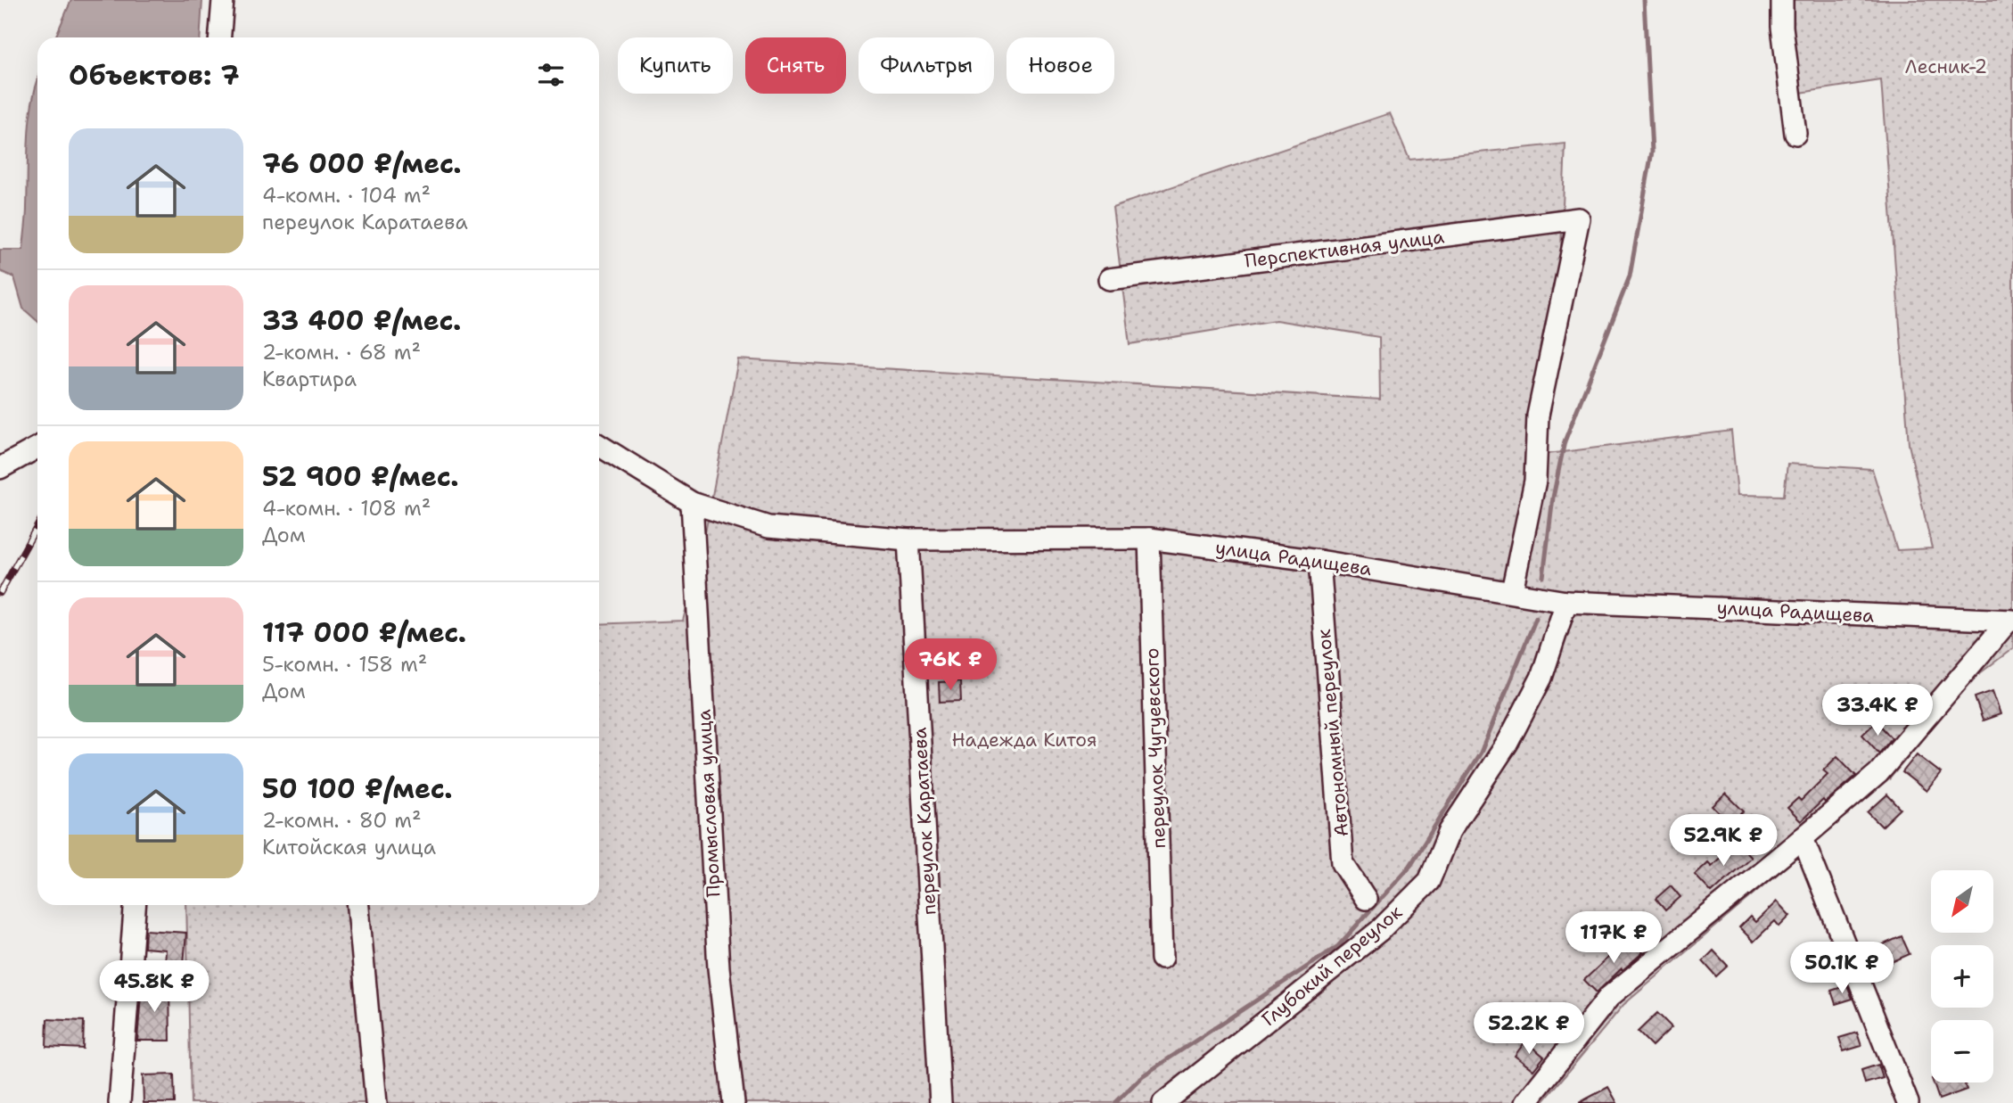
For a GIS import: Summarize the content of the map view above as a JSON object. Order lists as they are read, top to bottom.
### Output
{
  "streets": {
    "street": [
      "Перспективная улица",
      "улица Радищева",
      "Автономный переулок",
      "переулок Чугуевского",
      "Промысловая улица",
      "переулок Каратаева",
      "Глубокий переулок"
    ]
  },
  "crossings": [
    ["Перспективная улица", "улица Радищева"],
    ["улица Радищева", "Автономный переулок"],
    ["улица Радищева", "переулок Чугуевского"],
    ["улица Радищева", "Промысловая улица"],
    ["улица Радищева", "переулок Каратаева"],
    ["улица Радищева", "Глубокий переулок"]
  ],
  "parks": ["Лесник-2", "Надежда Китоя"],
  "north": "bottom left",
  "page": {
    "chip": [
      "Купить",
      "Снять",
      "Фильтры",
      "Новое"
    ],
    "heading": "Объектов: 7",
    "list": [
      {
        "name": "76 000 ₽/мес.",
        "note": "4-комн. · 104 m² · переулок Каратаева"
      },
      {
        "name": "33 400 ₽/мес.",
        "note": "2-комн. · 68 m² · Квартира"
      },
      {
        "name": "52 900 ₽/мес.",
        "note": "4-комн. · 108 m² · Дом"
      },
      {
        "name": "117 000 ₽/мес.",
        "note": "5-комн. · 158 m² · Дом"
      },
      {
        "name": "50 100 ₽/мес.",
        "note": "2-комн. · 80 m² · Китойская улица"
      }
    ],
    "price": [
      "76K ₽",
      "33.4K ₽",
      "52.9K ₽",
      "117K ₽",
      "50.1K ₽",
      "45.8K ₽",
      "52.2K ₽"
    ],
    "map_buttons": ["+", "−"]
  }
}
